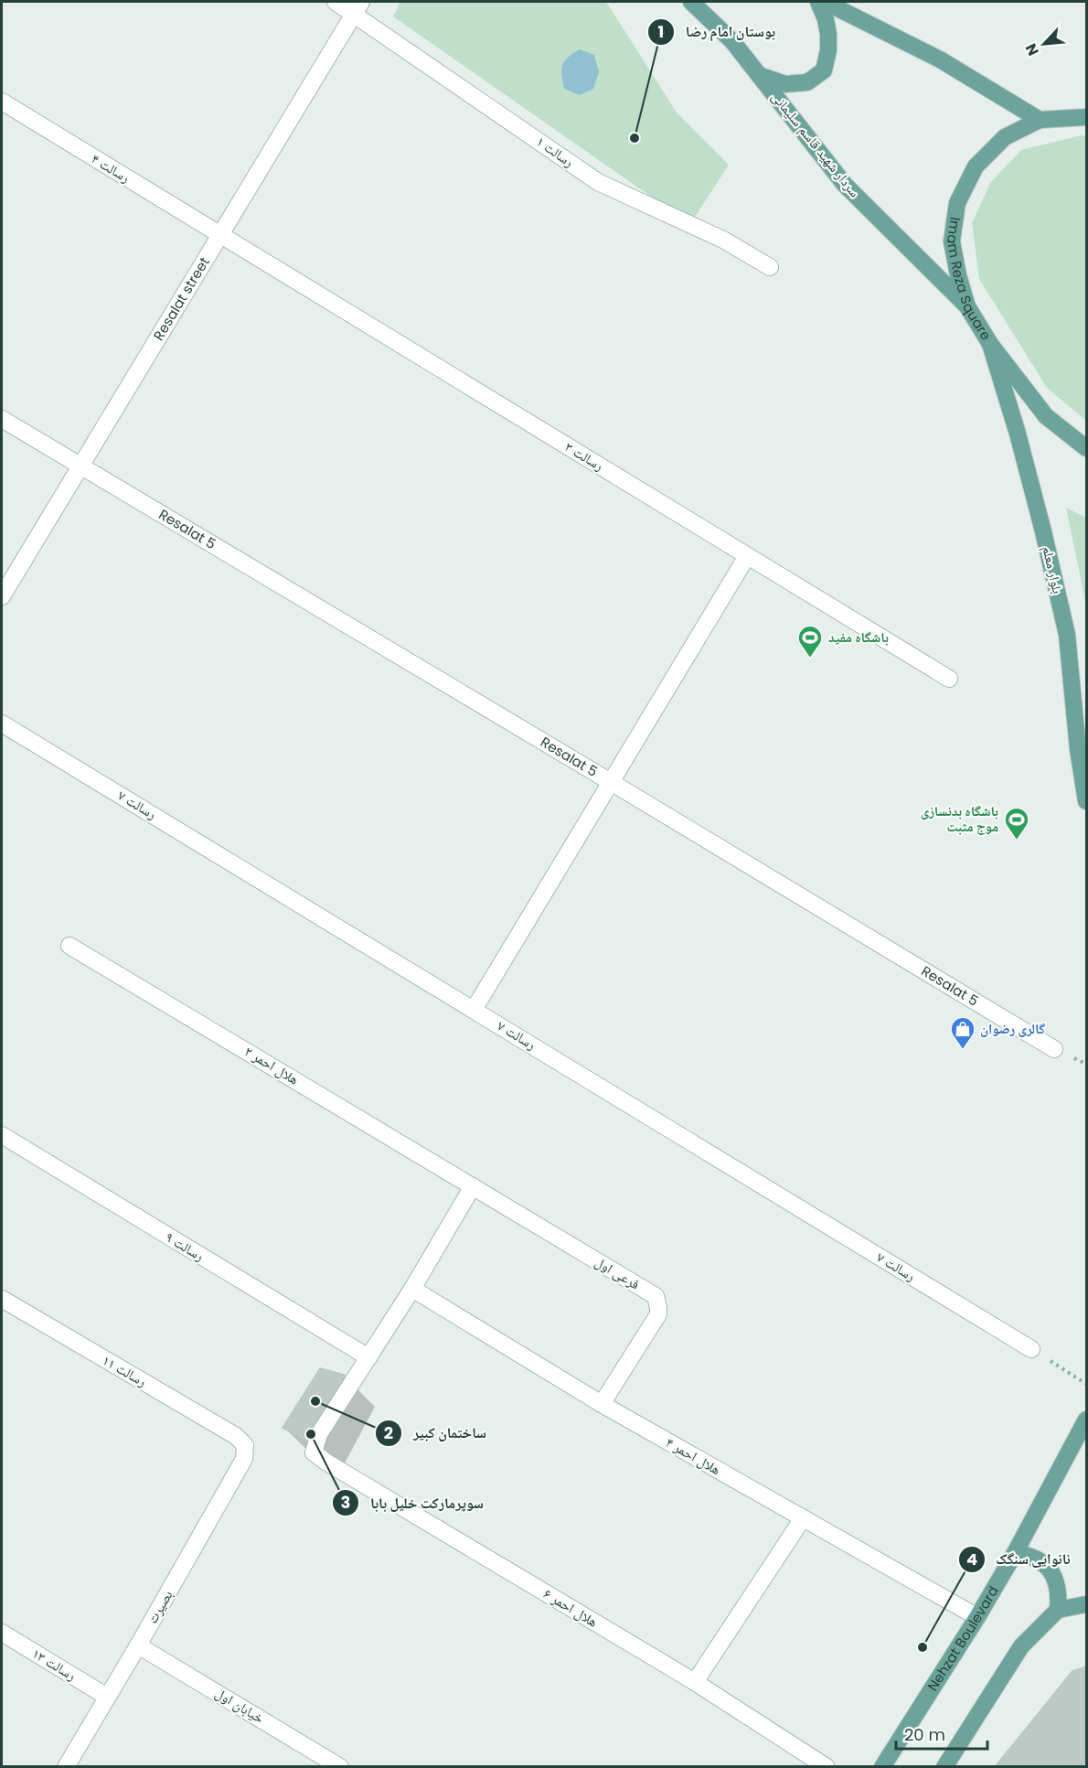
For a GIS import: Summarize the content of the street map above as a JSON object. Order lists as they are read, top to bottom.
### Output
{
  "streets": {
    "main road": [
      "سردار شهید قاسم سلیمانی",
      "Imam Reza Square",
      "بلوار معلم",
      "Nehzat Boulevard"
    ],
    "street": [
      "رسالت ۱",
      "رسالت ۴",
      "Resalat street",
      "رسالت ۳",
      "Resalat 5",
      "رسالت ۷",
      "هلال احمر ۲",
      "رسالت ۹",
      "فرعی اول",
      "رسالت ۱۱",
      "هلال احمر ۴",
      "بصیرت",
      "هلال احمر ۶",
      "رسالت ۱۳",
      "خیابان اول"
    ]
  },
  "crossings": [
    ["سردار شهید قاسم سلیمانی", "Imam Reza Square"],
    ["رسالت ۱", "Resalat street"],
    ["رسالت ۴", "Resalat street"],
    ["رسالت ۴", "رسالت ۳"],
    ["Imam Reza Square", "بلوار معلم"],
    ["Resalat street", "رسالت ۳"],
    ["Resalat street", "Resalat 5"],
    ["هلال احمر ۲", "فرعی اول"],
    ["رسالت ۹", "هلال احمر ۶"],
    ["فرعی اول", "هلال احمر ۴"],
    ["رسالت ۱۱", "بصیرت"],
    ["هلال احمر ۴", "Nehzat Boulevard"],
    ["بصیرت", "رسالت ۱۳"],
    ["بصیرت", "خیابان اول"]
  ],
  "places": {
    "other": [
      "بوستان امام رضا",
      "ساختمان کبیر",
      "سوپرمارکت خلیل بابا",
      "نانوایی سنگک"
    ],
    "sports": ["باشگاه مفید", "باشگاه بدنسازی موج مثبت"],
    "shop": ["گالری رضوان"]
  },
  "scale_bar": "20 m",
  "north": "bottom left"
}
